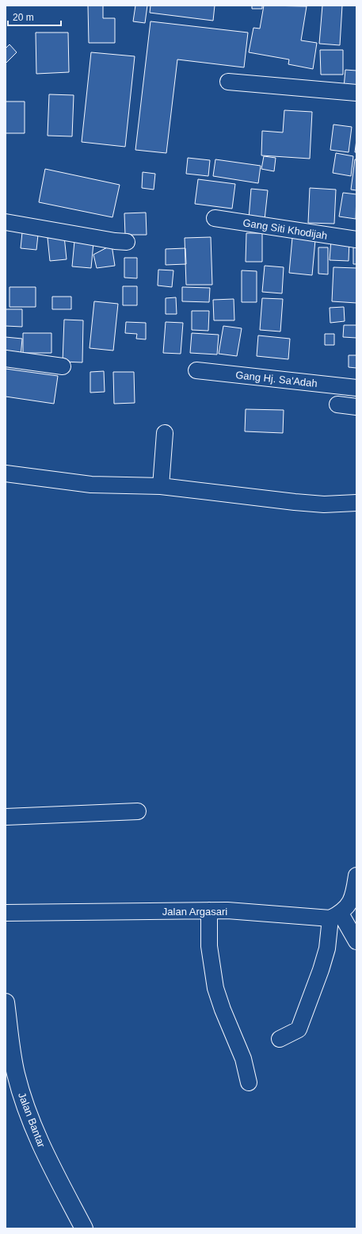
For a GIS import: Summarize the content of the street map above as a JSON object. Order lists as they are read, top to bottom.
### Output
{
  "streets": {
    "street": [
      "Gang Siti Khodijah",
      "Gang Hj. Sa'Adah",
      "Jalan Argasari",
      "Jalan Bantar"
    ]
  },
  "scale_bar": "20 m"
}
